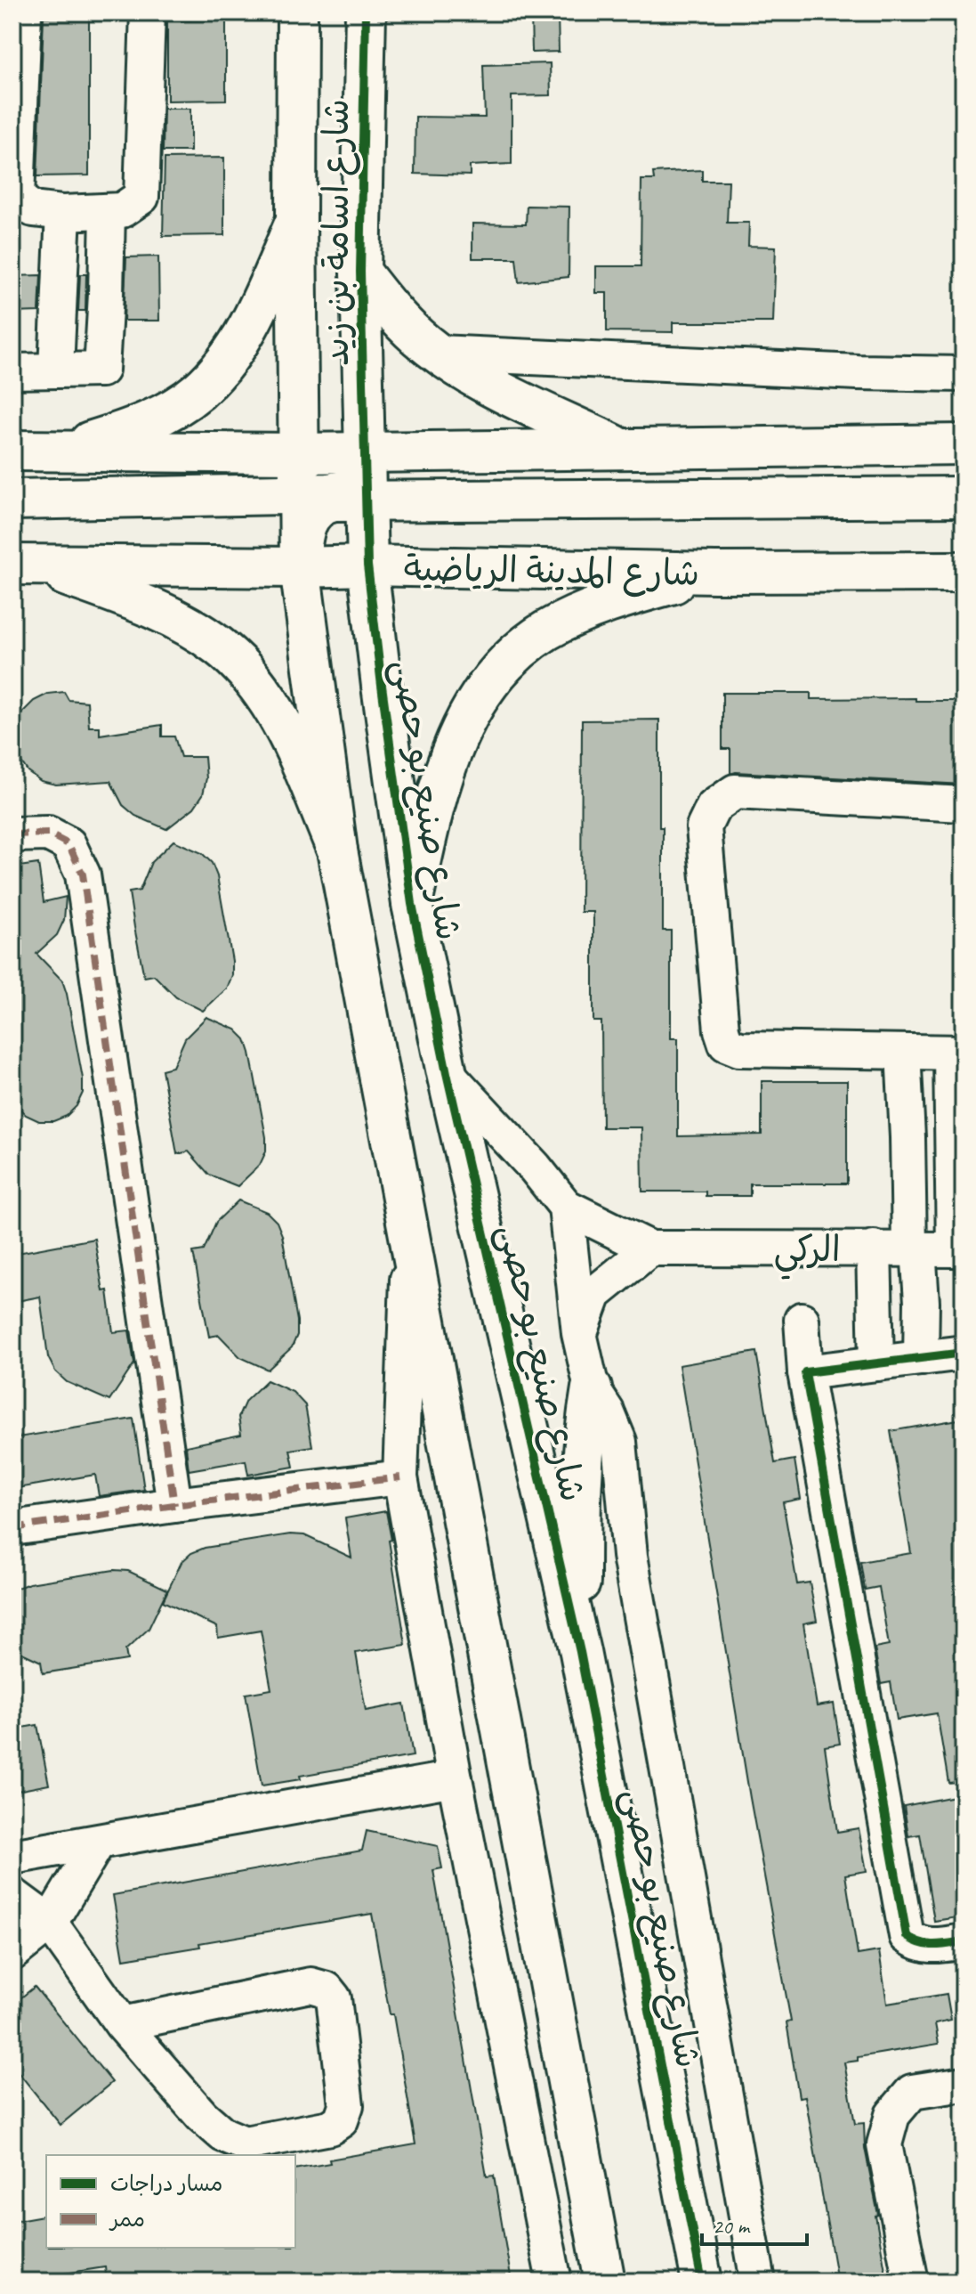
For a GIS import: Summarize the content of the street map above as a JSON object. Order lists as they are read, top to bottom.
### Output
{
  "streets": {
    "street": [
      "شارع اسامة بن زيد",
      "شارع المدينة الرياضية",
      "شارع صنيع بو حصى",
      "الركي"
    ]
  },
  "crossings": [
    ["شارع اسامة بن زيد", "شارع صنيع بو حصى"],
    ["شارع المدينة الرياضية", "شارع صنيع بو حصى"],
    ["شارع صنيع بو حصى", "الركي"]
  ],
  "legend": ["مسار دراجات", "ممر"],
  "scale_bar": "20 m"
}
